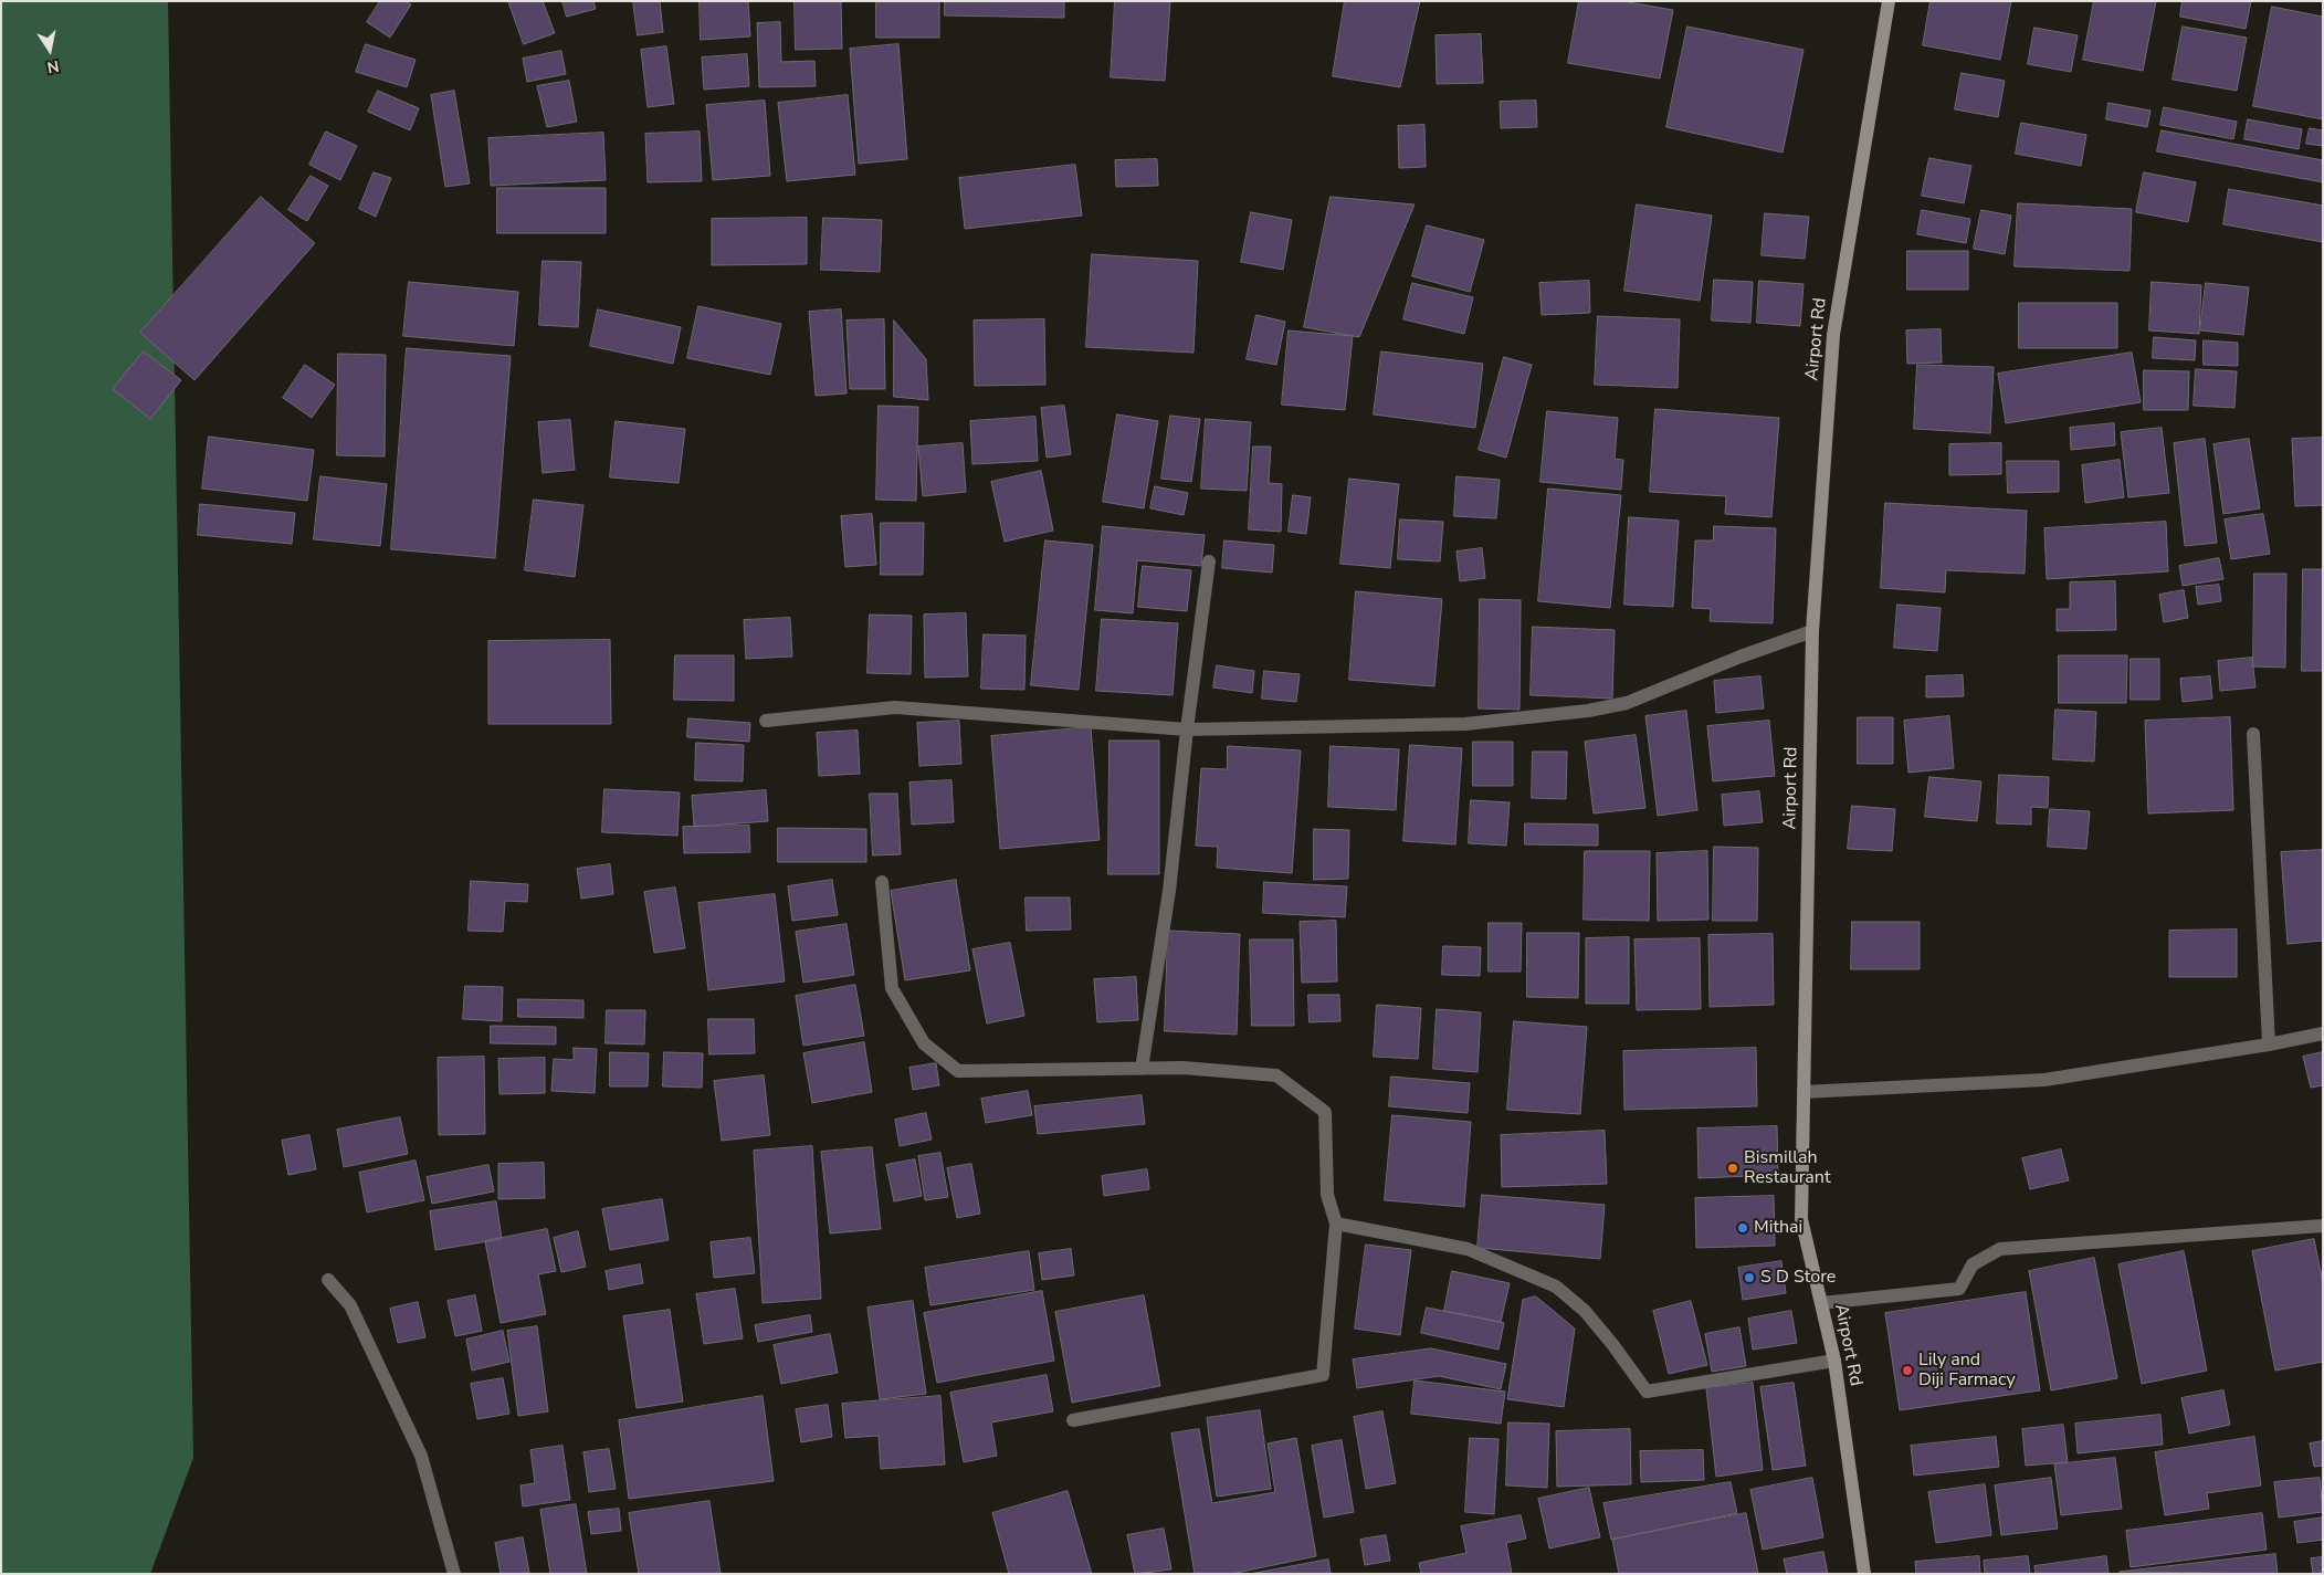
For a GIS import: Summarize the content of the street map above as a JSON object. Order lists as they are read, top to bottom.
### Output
{
  "streets": {
    "main road": ["Airport Rd"]
  },
  "places": [
    "Bismillah Restaurant",
    "Mithai",
    "S D Store",
    "Lily and Diji Farmacy"
  ],
  "north": "bottom"
}
